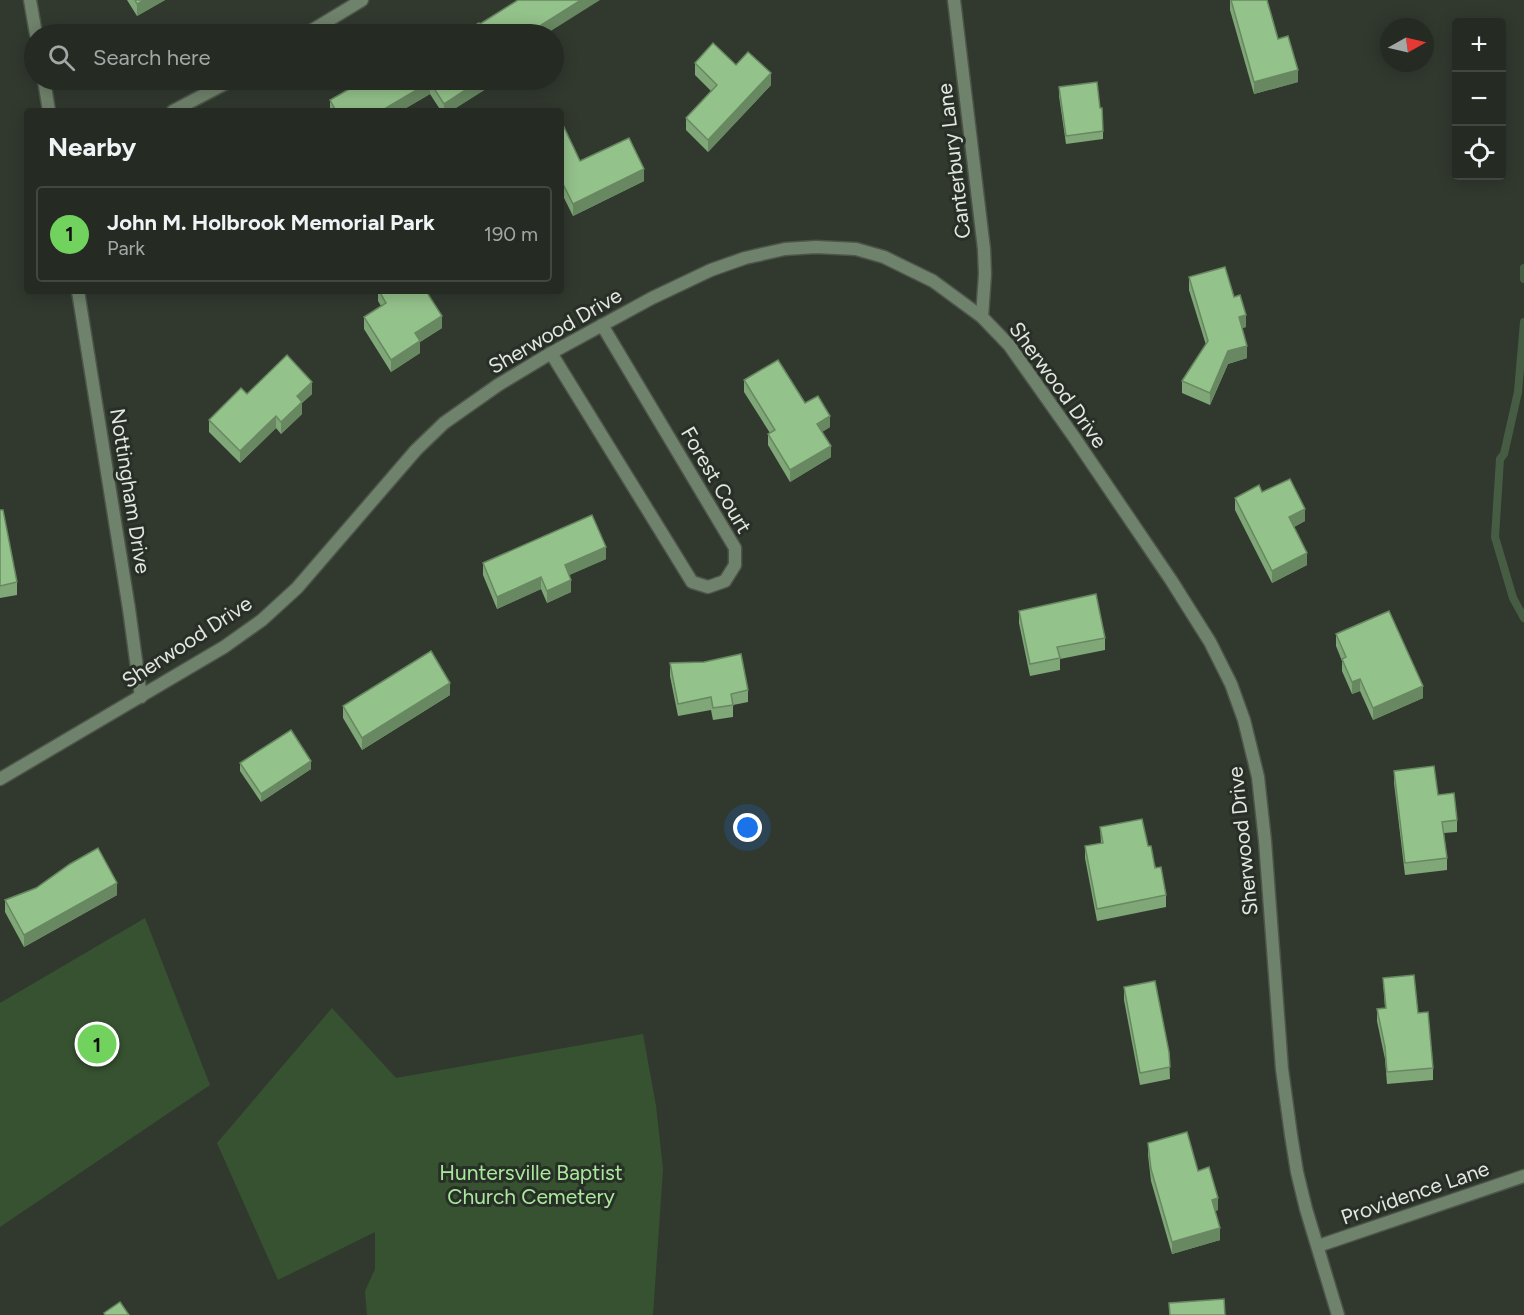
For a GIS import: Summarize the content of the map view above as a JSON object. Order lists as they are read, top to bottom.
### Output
{
  "streets": {
    "street": [
      "Canterbury Lane",
      "Sherwood Drive",
      "Forest Court",
      "Nottingham Drive",
      "Providence Lane"
    ]
  },
  "crossings": [
    ["Canterbury Lane", "Sherwood Drive"],
    ["Sherwood Drive", "Forest Court"],
    ["Sherwood Drive", "Nottingham Drive"],
    ["Sherwood Drive", "Providence Lane"]
  ],
  "parks": ["Huntersville Baptist Church Cemetery"],
  "north": "right",
  "page": {
    "map_buttons": ["+", "−"],
    "search": "Search here",
    "heading": "Nearby",
    "list": [
      {
        "mark": "1",
        "name": "John M. Holbrook Memorial Park",
        "note": "Park",
        "value": "190 m"
      }
    ],
    "pins": "1"
  }
}
